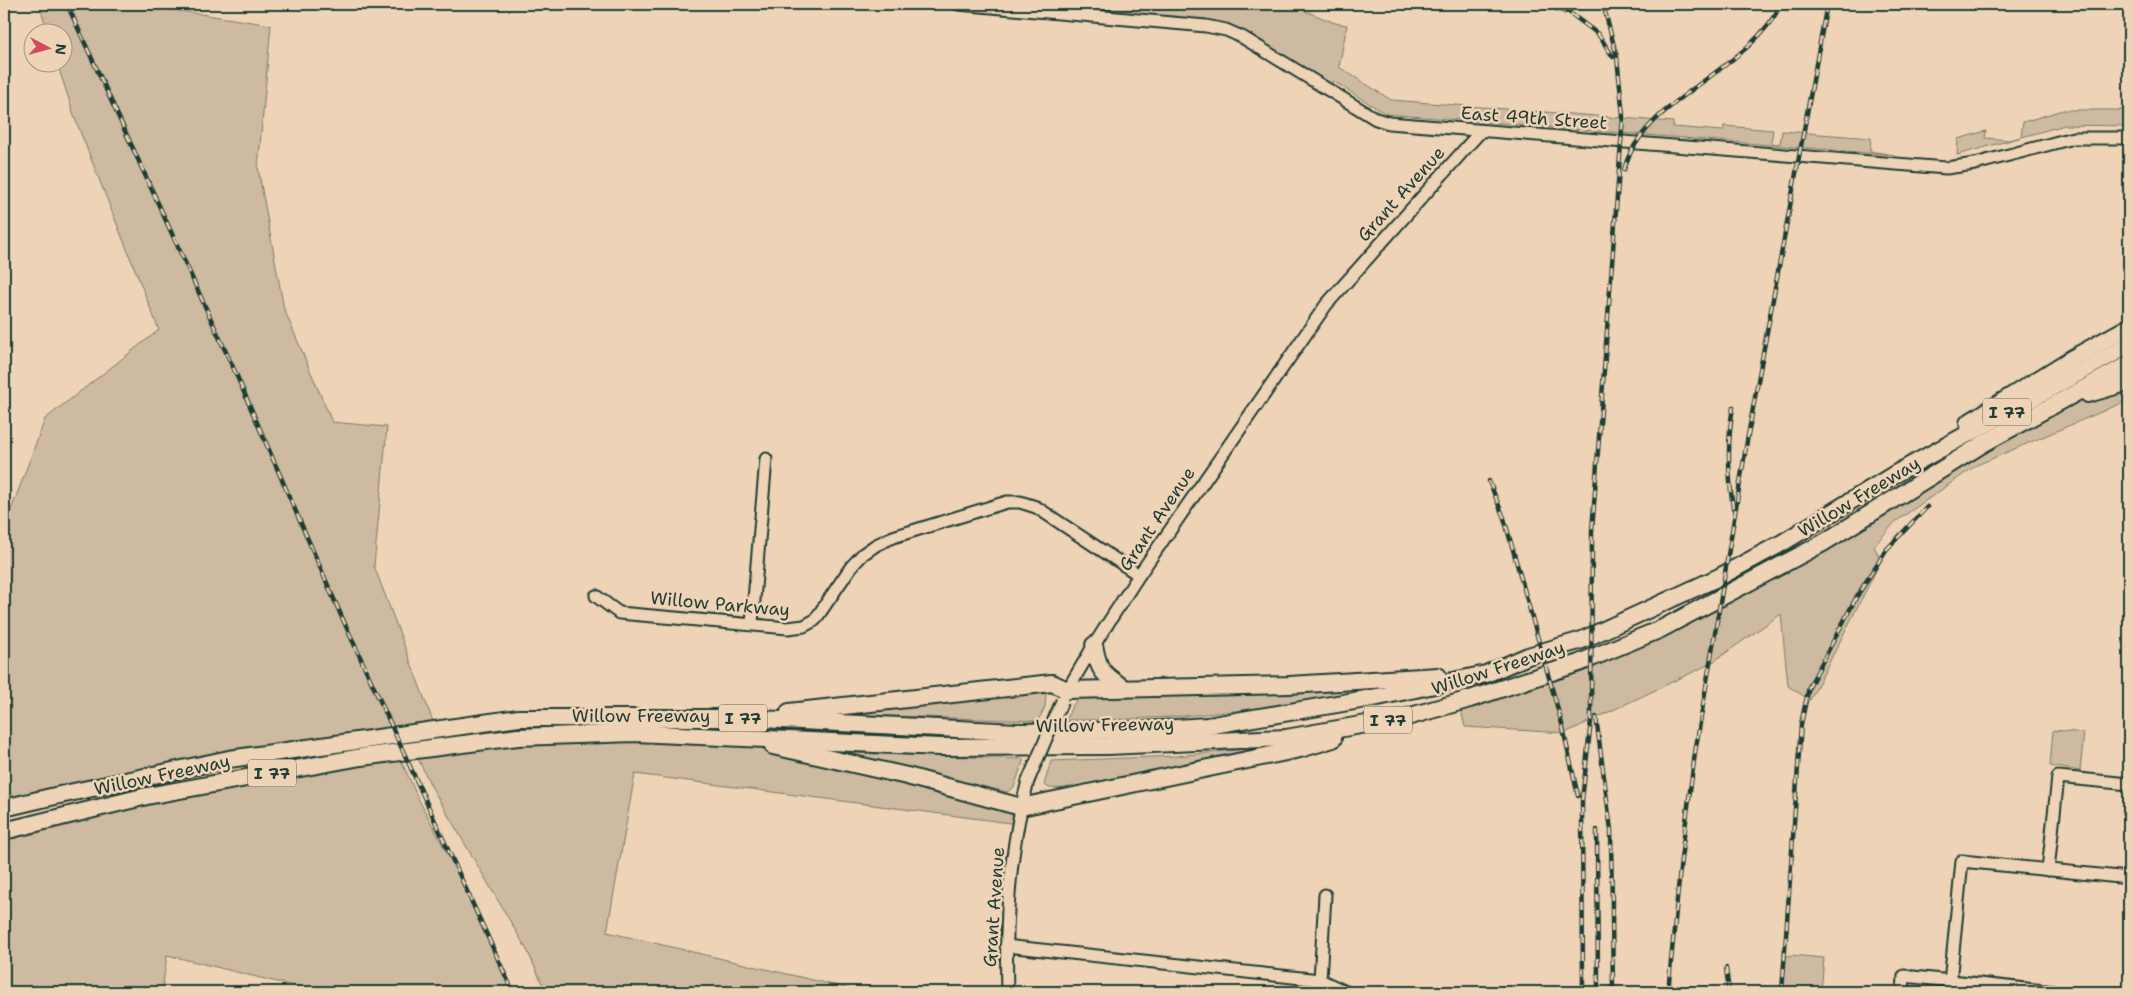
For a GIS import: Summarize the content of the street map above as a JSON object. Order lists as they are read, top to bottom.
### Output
{
  "streets": {
    "highway": ["I 77", "Willow Freeway"],
    "street": ["East 49th Street", "Grant Avenue", "Willow Parkway"]
  },
  "crossings": [
    ["East 49th Street", "Grant Avenue"],
    ["Grant Avenue", "Willow Parkway"]
  ],
  "north": "right"
}
